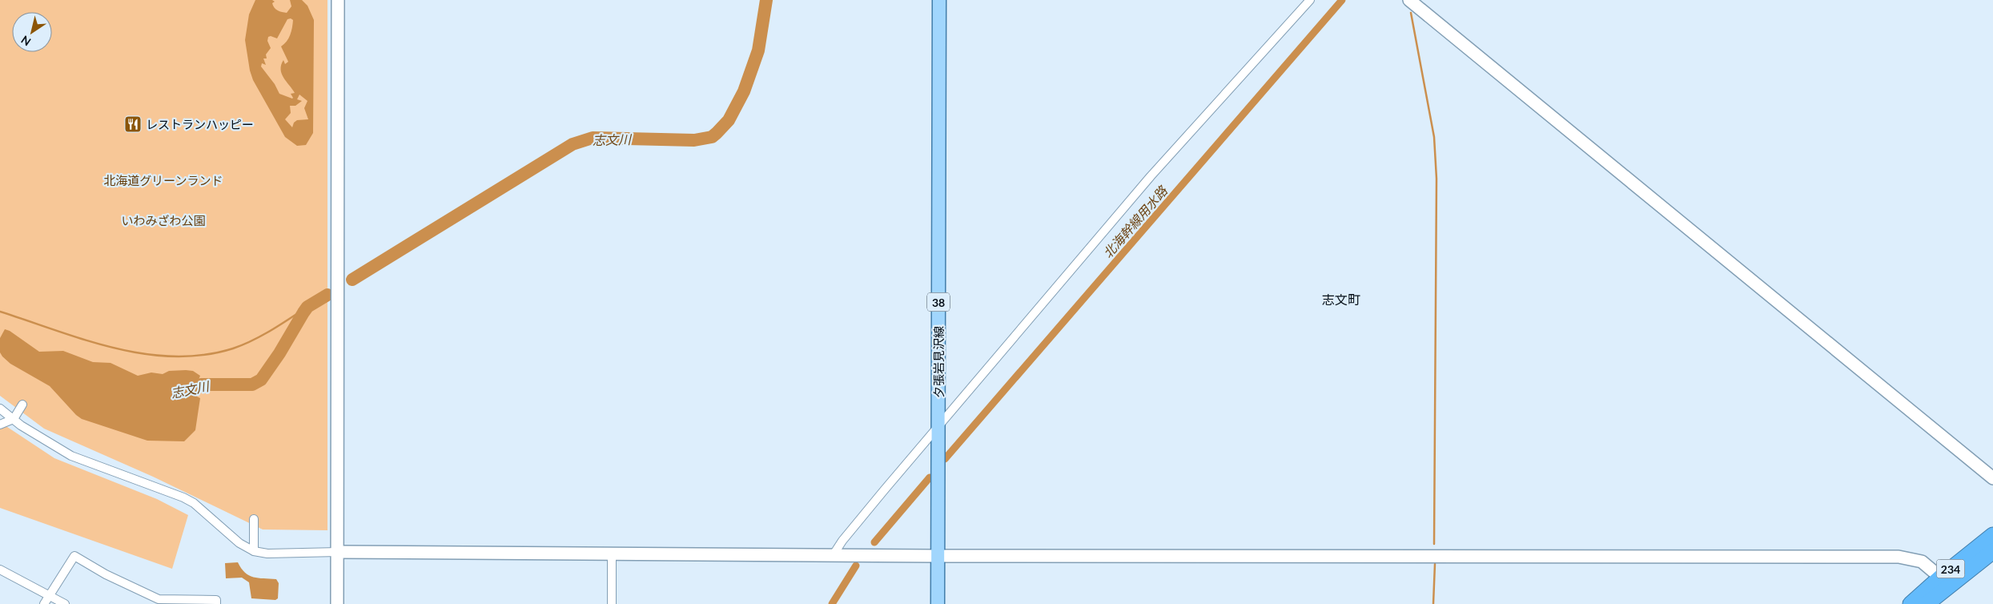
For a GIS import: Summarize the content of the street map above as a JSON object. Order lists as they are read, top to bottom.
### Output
{
  "streets": {
    "highway": ["234"],
    "main road": ["38", "夕張岩見沢線"]
  },
  "districts": ["志文町"],
  "water": ["志文川", "北海幹線用水路"],
  "parks": ["北海道グリーンランド", "いわみざわ公園"],
  "places": {
    "restaurant": ["レストランハッピー"]
  },
  "north": "bottom left"
}
